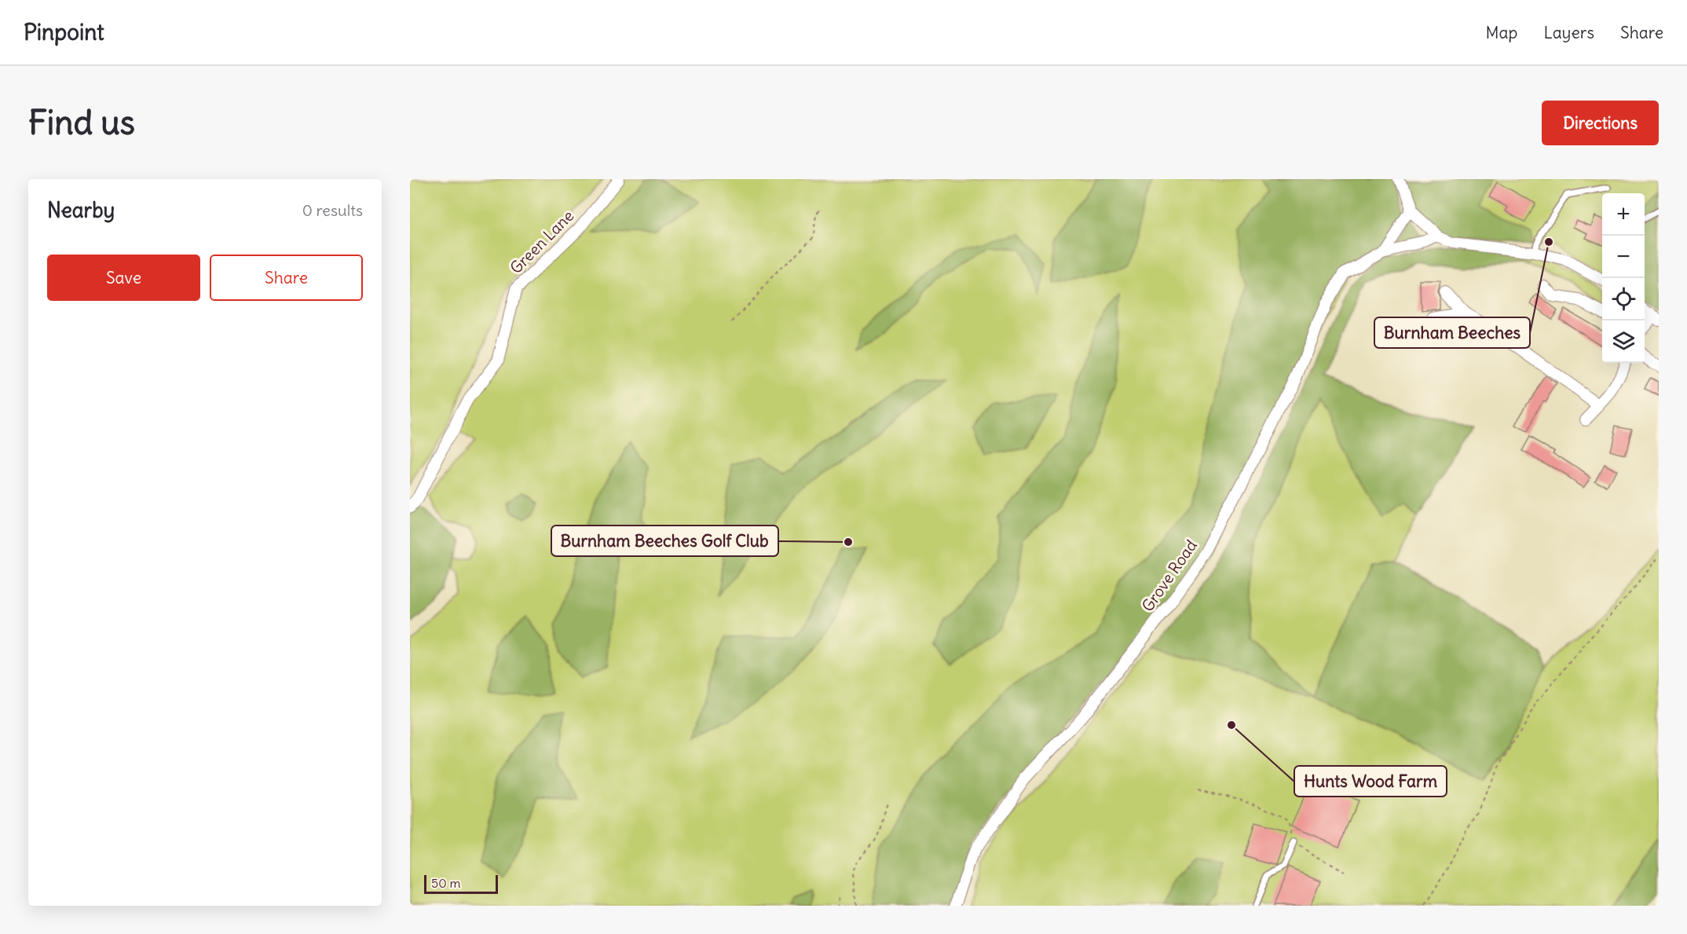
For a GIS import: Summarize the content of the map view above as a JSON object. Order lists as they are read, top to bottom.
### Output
{
  "streets": {
    "street": ["Green Lane", "Grove Road"]
  },
  "places": ["Burnham Beeches", "Burnham Beeches Golf Club", "Hunts Wood Farm"],
  "scale_bar": "50 m",
  "page": {
    "header": "Pinpoint",
    "nav": ["Map", "Layers", "Share"],
    "buttons": [
      "Directions",
      ["Save", "Share"]
    ],
    "title": "Find us",
    "heading": ["Nearby", "0 results"],
    "map_buttons": ["+", "−"],
    "scale": "50 m"
  }
}
